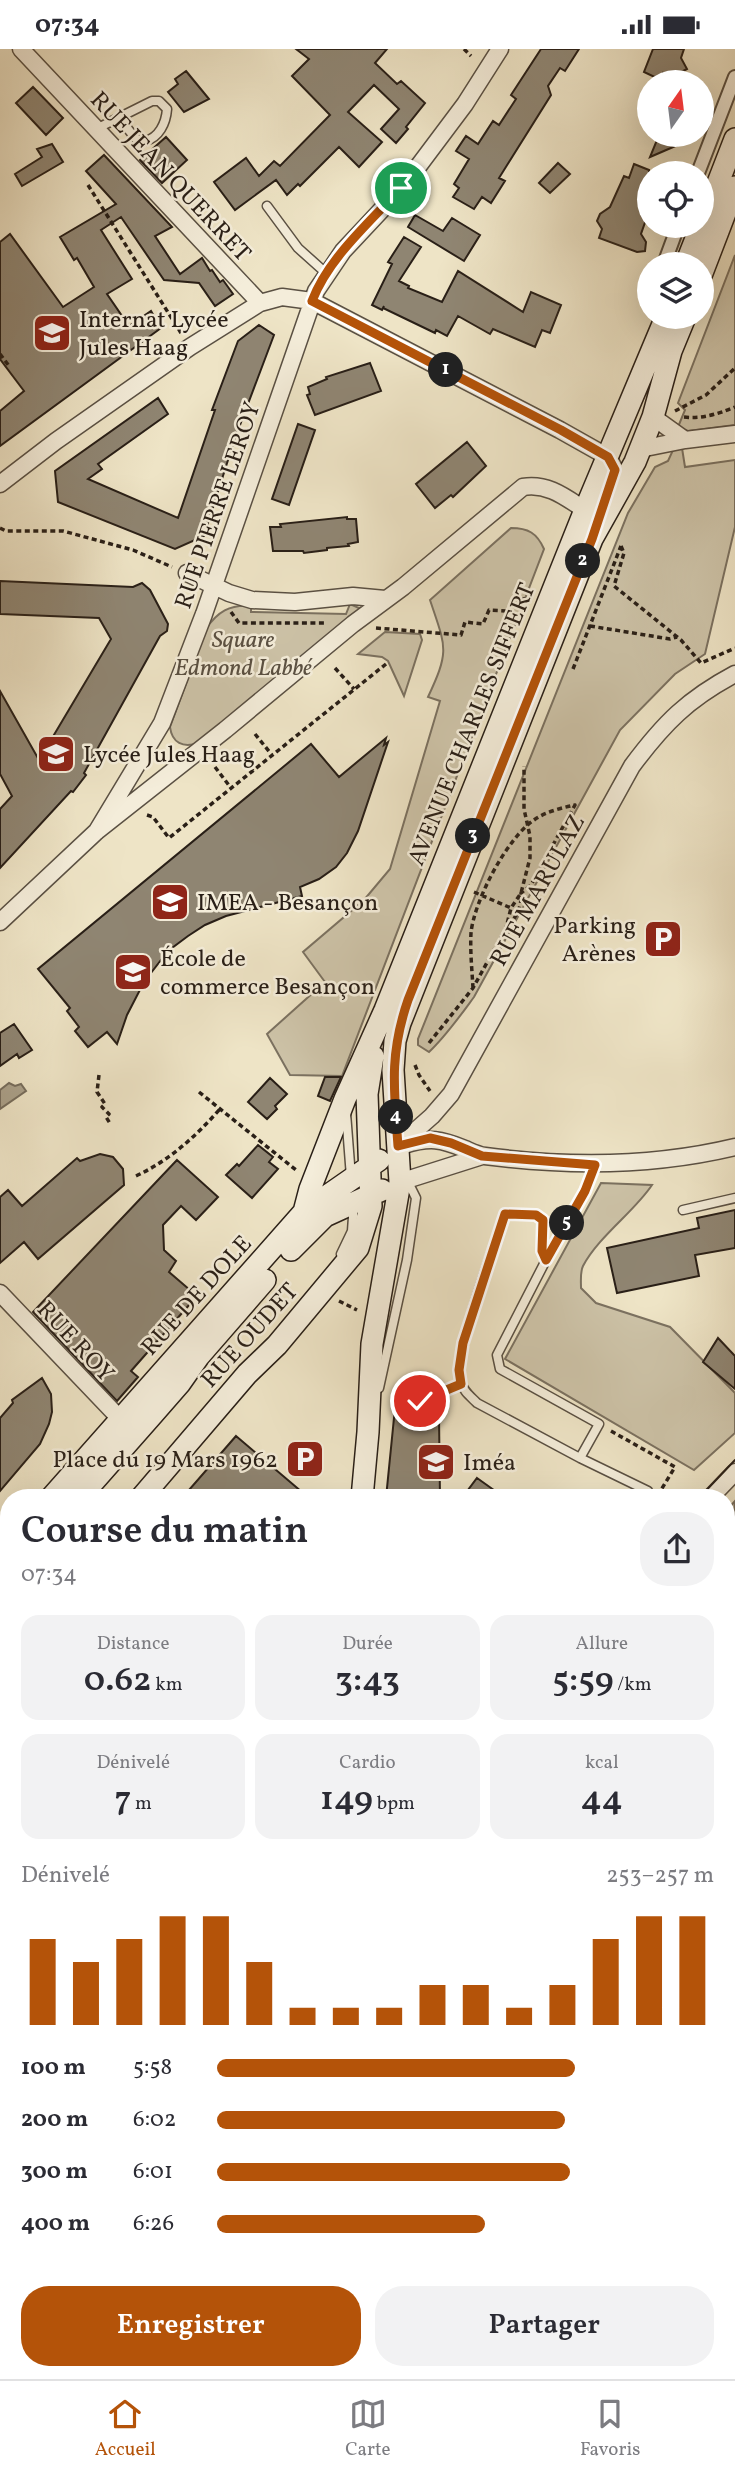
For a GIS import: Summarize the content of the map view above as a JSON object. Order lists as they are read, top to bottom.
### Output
{
  "streets": {
    "main road": ["AVENUE CHARLES SIFFERT", "RUE DE DOLE", "RUE OUDET"],
    "street": [
      "RUE JEAN QUERRET",
      "RUE PIERRE LEROY",
      "RUE MARULAZ",
      "RUE ROY"
    ]
  },
  "crossings": [
    ["AVENUE CHARLES SIFFERT", "RUE MARULAZ"],
    ["AVENUE CHARLES SIFFERT", "RUE DE DOLE"],
    ["AVENUE CHARLES SIFFERT", "RUE OUDET"],
    ["RUE MARULAZ", "RUE DE DOLE"],
    ["RUE DE DOLE", "RUE OUDET"],
    ["RUE DE DOLE", "RUE ROY"]
  ],
  "parks": ["Square Edmond Labbé"],
  "places": {
    "school or university": [
      "Internat Lycée Jules Haag",
      "Lycée Jules Haag",
      "IMEA - Besançon",
      "École de commerce Besançon",
      "Iméa"
    ],
    "parking": ["Parking Arènes", "Place du 19 Mars 1962"]
  },
  "north": "top",
  "page": {
    "status": "07:34",
    "pins": [
      "1",
      "2",
      "3",
      "4",
      "5"
    ],
    "heading": ["Course du matin", "07:34"],
    "stats": [
      ["Distance", "0.62 km"],
      ["Durée", "3:43"],
      ["Allure", "5:59 /km"],
      ["Dénivelé", "7 m"],
      ["Cardio", "149 bpm"],
      ["kcal", "44"]
    ],
    "chart": ["Dénivelé", "253–257 m"],
    "list": [
      {
        "name": "100 m",
        "note": "5:58"
      },
      {
        "name": "200 m",
        "note": "6:02"
      },
      {
        "name": "300 m",
        "note": "6:01"
      },
      {
        "name": "400 m",
        "note": "6:26"
      }
    ],
    "buttons": ["Enregistrer", "Partager"],
    "tabs": ["Accueil", "Carte", "Favoris"]
  }
}
